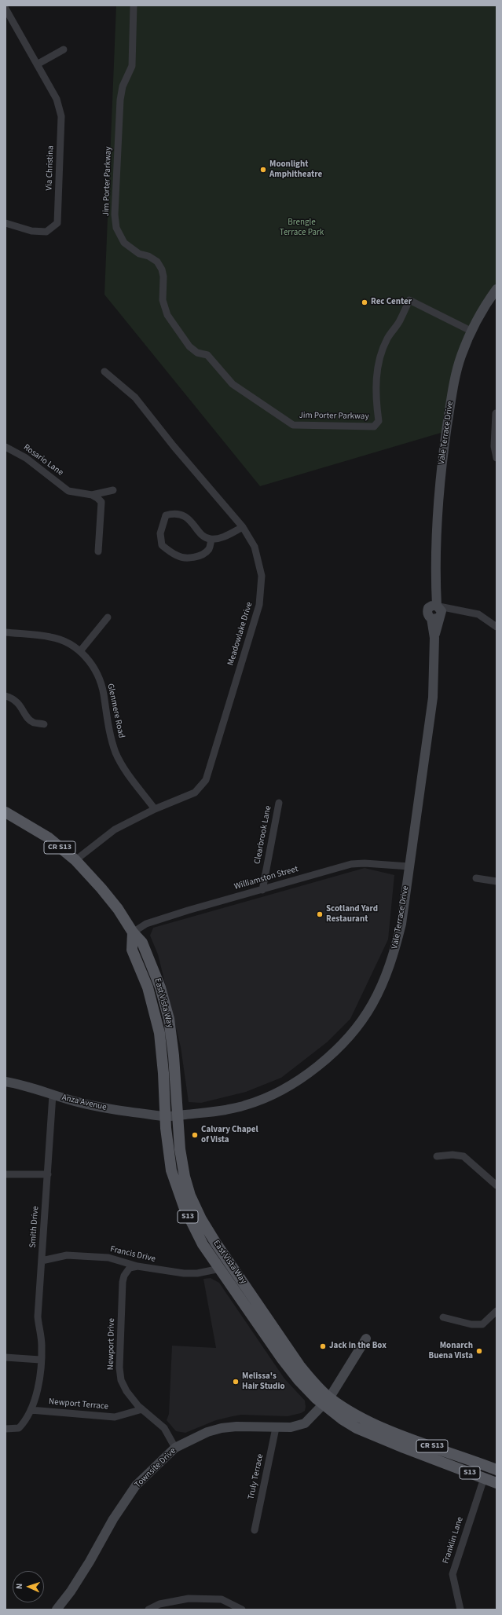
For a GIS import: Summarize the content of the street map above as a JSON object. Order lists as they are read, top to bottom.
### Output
{
  "streets": {
    "main road": [
      "Vale Terrace Drive",
      "CR S13",
      "East Vista Way",
      "Anza Avenue",
      "S13",
      "Townsite Drive"
    ],
    "street": [
      "Via Christina",
      "Jim Porter Parkway",
      "Rosario Lane",
      "Meadowlake Drive",
      "Glenmere Road",
      "Clearbrook Lane",
      "Williamston Street",
      "Smith Drive",
      "Francis Drive",
      "Newport Drive",
      "Newport Terrace",
      "Truly Terrace",
      "Franklin Lane"
    ]
  },
  "crossings": [
    ["Jim Porter Parkway", "Vale Terrace Drive"],
    ["Vale Terrace Drive", "Williamston Street"],
    ["Vale Terrace Drive", "East Vista Way"],
    ["Vale Terrace Drive", "Anza Avenue"],
    ["Meadowlake Drive", "Glenmere Road"],
    ["Meadowlake Drive", "East Vista Way"],
    ["Clearbrook Lane", "Williamston Street"],
    ["Williamston Street", "East Vista Way"],
    ["East Vista Way", "Anza Avenue"],
    ["East Vista Way", "Francis Drive"],
    ["East Vista Way", "Townsite Drive"],
    ["East Vista Way", "Franklin Lane"],
    ["Anza Avenue", "Smith Drive"],
    ["Smith Drive", "Francis Drive"],
    ["Smith Drive", "Newport Terrace"],
    ["Francis Drive", "Newport Drive"],
    ["Newport Drive", "Newport Terrace"],
    ["Newport Drive", "Townsite Drive"],
    ["Townsite Drive", "Truly Terrace"]
  ],
  "parks": ["Brengle Terrace Park"],
  "places": [
    "Moonlight Amphitheatre",
    "Rec Center",
    "Scotland Yard Restaurant",
    "Calvary Chapel of Vista",
    "Jack in the Box",
    "Monarch Buena Vista",
    "Melissa's Hair Studio"
  ],
  "north": "left"
}
